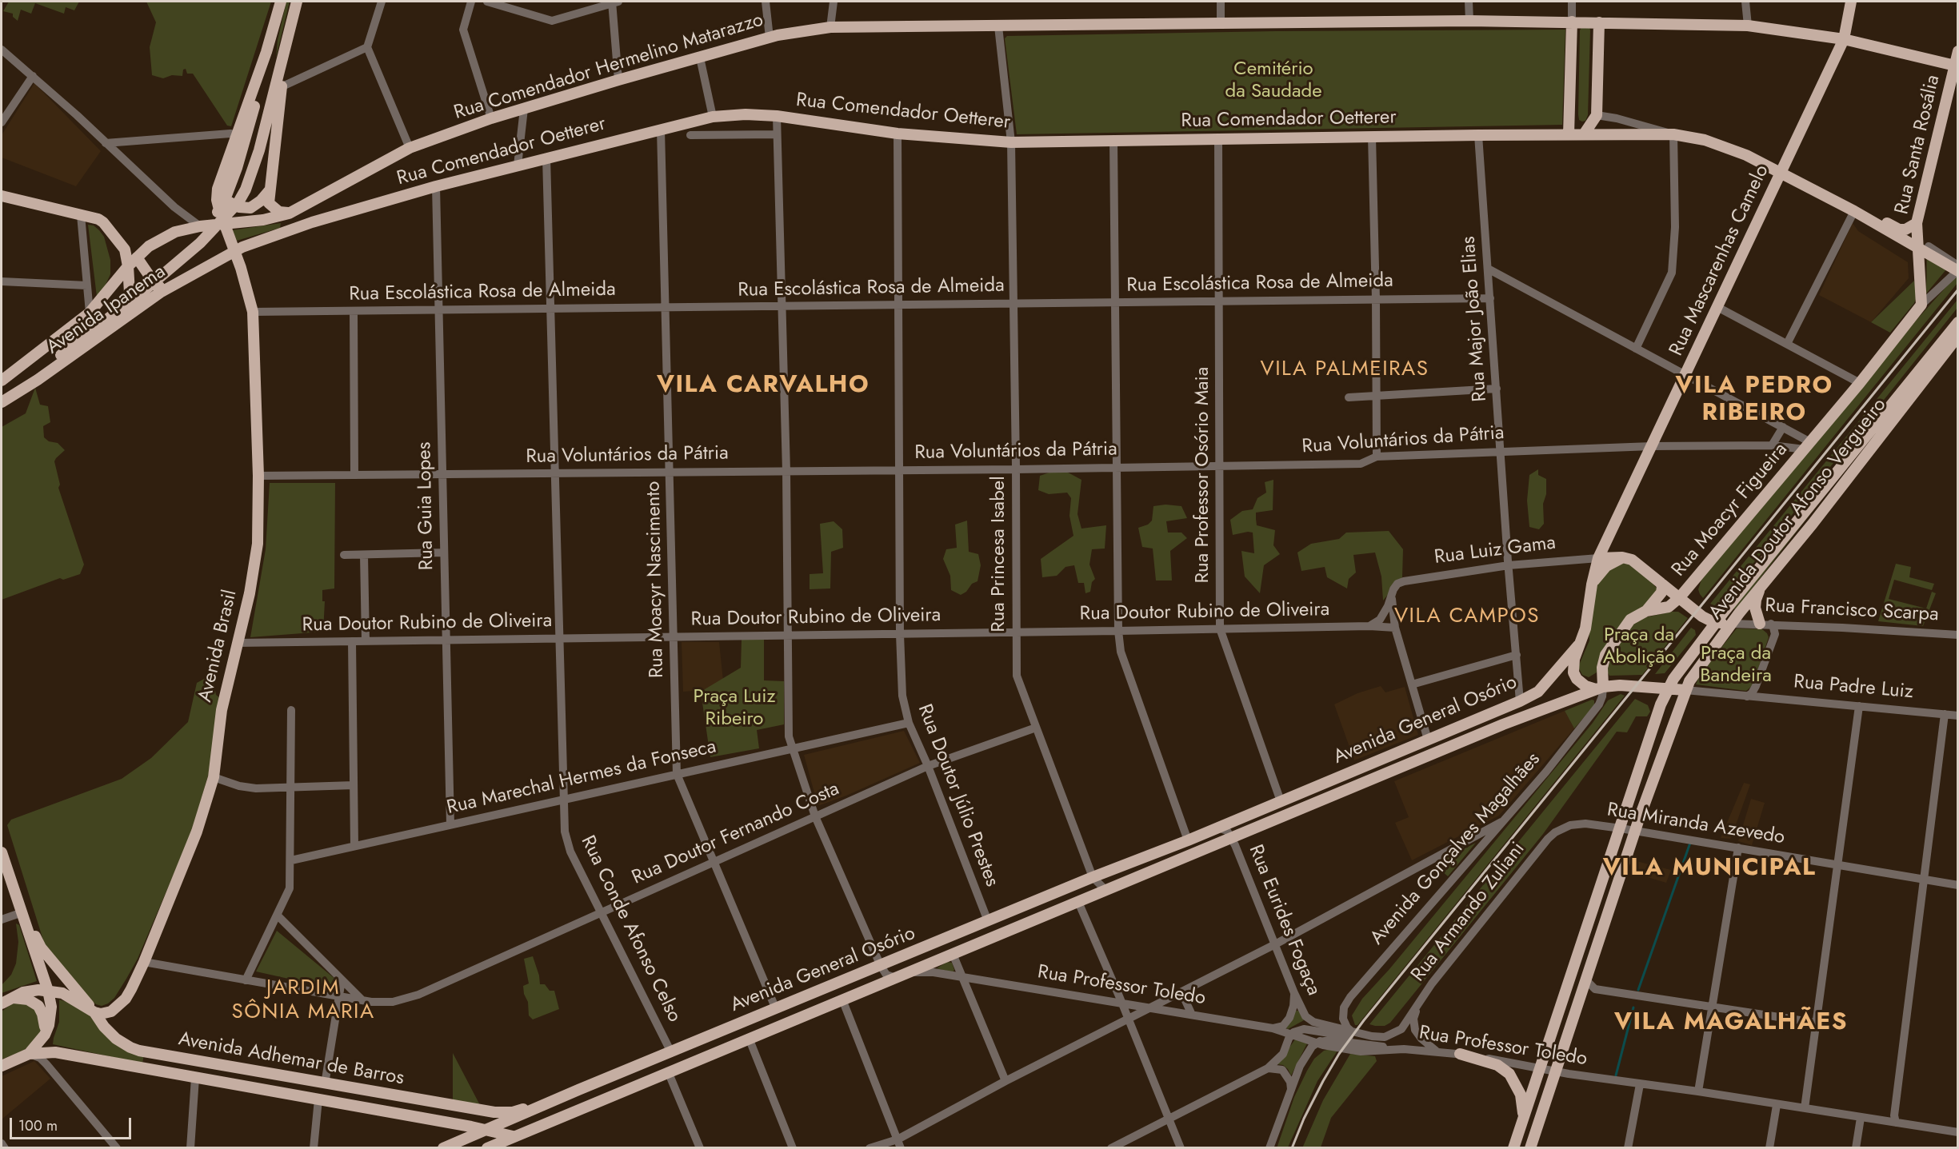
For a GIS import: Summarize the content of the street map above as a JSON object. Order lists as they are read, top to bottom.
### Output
{
  "streets": {
    "main road": [
      "Rua Comendador Hermelino Matarazzo",
      "Rua Comendador Oetterer",
      "Rua Santa Rosália",
      "Rua Mascarenhas Camelo",
      "Avenida Ipanema",
      "Avenida Doutor Afonso Vergueiro",
      "Rua Moacyr Figueira",
      "Rua Francisco Scarpa",
      "Avenida Brasil",
      "Rua Padre Luiz",
      "Avenida General Osório",
      "Avenida Adhemar de Barros"
    ],
    "street": [
      "Rua Escolástica Rosa de Almeida",
      "Rua Major João Elias",
      "Rua Voluntários da Pátria",
      "Rua Professor Osório Maia",
      "Rua Guia Lopes",
      "Rua Luiz Gama",
      "Rua Princesa Isabel",
      "Rua Moacyr Nascimento",
      "Rua Doutor Rubino de Oliveira",
      "Rua Marechal Hermes da Fonseca",
      "Rua Doutor Júlio Prestes",
      "Rua Miranda Azevedo",
      "Rua Doutor Fernando Costa",
      "Avenida Gonçalves Magalhães",
      "Rua Armando Zuliani",
      "Rua Eurides Fogaça",
      "Rua Conde Afonso Celso",
      "Rua Professor Toledo"
    ]
  },
  "crossings": [
    ["Rua Comendador Hermelino Matarazzo", "Rua Santa Rosália"],
    ["Rua Comendador Hermelino Matarazzo", "Rua Mascarenhas Camelo"],
    ["Rua Comendador Hermelino Matarazzo", "Avenida Ipanema"],
    ["Rua Comendador Hermelino Matarazzo", "Rua Princesa Isabel"],
    ["Rua Comendador Oetterer", "Rua Santa Rosália"],
    ["Rua Comendador Oetterer", "Rua Mascarenhas Camelo"],
    ["Rua Comendador Oetterer", "Avenida Ipanema"],
    ["Rua Comendador Oetterer", "Rua Major João Elias"],
    ["Rua Comendador Oetterer", "Rua Professor Osório Maia"],
    ["Rua Comendador Oetterer", "Rua Guia Lopes"],
    ["Rua Comendador Oetterer", "Rua Princesa Isabel"],
    ["Rua Comendador Oetterer", "Rua Moacyr Nascimento"],
    ["Rua Comendador Oetterer", "Avenida Brasil"],
    ["Rua Comendador Oetterer", "Rua Doutor Júlio Prestes"],
    ["Rua Comendador Oetterer", "Rua Conde Afonso Celso"],
    ["Rua Santa Rosália", "Rua Moacyr Figueira"],
    ["Rua Mascarenhas Camelo", "Rua Voluntários da Pátria"],
    ["Rua Mascarenhas Camelo", "Rua Luiz Gama"],
    ["Rua Mascarenhas Camelo", "Avenida General Osório"],
    ["Rua Escolástica Rosa de Almeida", "Rua Major João Elias"],
    ["Rua Escolástica Rosa de Almeida", "Rua Professor Osório Maia"],
    ["Rua Escolástica Rosa de Almeida", "Rua Guia Lopes"],
    ["Rua Escolástica Rosa de Almeida", "Rua Princesa Isabel"],
    ["Rua Escolástica Rosa de Almeida", "Rua Moacyr Nascimento"],
    ["Rua Escolástica Rosa de Almeida", "Avenida Brasil"],
    ["Rua Escolástica Rosa de Almeida", "Rua Doutor Júlio Prestes"],
    ["Rua Escolástica Rosa de Almeida", "Rua Conde Afonso Celso"],
    ["Avenida Ipanema", "Avenida Brasil"],
    ["Rua Major João Elias", "Rua Voluntários da Pátria"],
    ["Rua Major João Elias", "Rua Luiz Gama"],
    ["Rua Major João Elias", "Avenida General Osório"],
    ["Rua Voluntários da Pátria", "Rua Professor Osório Maia"],
    ["Rua Voluntários da Pátria", "Rua Guia Lopes"],
    ["Rua Voluntários da Pátria", "Rua Moacyr Figueira"],
    ["Rua Voluntários da Pátria", "Rua Princesa Isabel"],
    ["Rua Voluntários da Pátria", "Rua Moacyr Nascimento"],
    ["Rua Voluntários da Pátria", "Avenida Brasil"],
    ["Rua Voluntários da Pátria", "Rua Doutor Júlio Prestes"],
    ["Rua Voluntários da Pátria", "Rua Conde Afonso Celso"],
    ["Rua Professor Osório Maia", "Rua Doutor Rubino de Oliveira"],
    ["Rua Professor Osório Maia", "Avenida General Osório"],
    ["Rua Guia Lopes", "Rua Doutor Rubino de Oliveira"],
    ["Rua Guia Lopes", "Rua Marechal Hermes da Fonseca"],
    ["Avenida Doutor Afonso Vergueiro", "Rua Francisco Scarpa"],
    ["Avenida Doutor Afonso Vergueiro", "Rua Padre Luiz"],
    ["Avenida Doutor Afonso Vergueiro", "Rua Miranda Azevedo"],
    ["Avenida Doutor Afonso Vergueiro", "Rua Professor Toledo"],
    ["Rua Princesa Isabel", "Rua Doutor Rubino de Oliveira"],
    ["Rua Princesa Isabel", "Avenida General Osório"],
    ["Rua Princesa Isabel", "Rua Doutor Fernando Costa"],
    ["Rua Moacyr Nascimento", "Rua Doutor Rubino de Oliveira"],
    ["Rua Moacyr Nascimento", "Avenida General Osório"],
    ["Rua Moacyr Nascimento", "Rua Marechal Hermes da Fonseca"],
    ["Rua Moacyr Nascimento", "Rua Doutor Fernando Costa"],
    ["Rua Doutor Rubino de Oliveira", "Avenida Brasil"],
    ["Rua Doutor Rubino de Oliveira", "Rua Doutor Júlio Prestes"],
    ["Rua Doutor Rubino de Oliveira", "Rua Conde Afonso Celso"],
    ["Avenida Brasil", "Rua Doutor Fernando Costa"],
    ["Avenida Brasil", "Avenida Adhemar de Barros"],
    ["Rua Padre Luiz", "Avenida General Osório"],
    ["Rua Padre Luiz", "Avenida Gonçalves Magalhães"],
    ["Avenida General Osório", "Rua Doutor Júlio Prestes"],
    ["Avenida General Osório", "Avenida Gonçalves Magalhães"],
    ["Avenida General Osório", "Rua Eurides Fogaça"],
    ["Avenida General Osório", "Rua Conde Afonso Celso"],
    ["Avenida General Osório", "Rua Professor Toledo"],
    ["Avenida General Osório", "Avenida Adhemar de Barros"],
    ["Rua Marechal Hermes da Fonseca", "Rua Doutor Júlio Prestes"],
    ["Rua Marechal Hermes da Fonseca", "Rua Conde Afonso Celso"],
    ["Rua Doutor Júlio Prestes", "Rua Doutor Fernando Costa"],
    ["Rua Miranda Azevedo", "Rua Armando Zuliani"],
    ["Rua Doutor Fernando Costa", "Rua Conde Afonso Celso"],
    ["Avenida Gonçalves Magalhães", "Rua Eurides Fogaça"],
    ["Rua Armando Zuliani", "Rua Professor Toledo"]
  ],
  "districts": [
    "VILA PALMEIRAS",
    "VILA CARVALHO",
    "VILA PEDRO RIBEIRO",
    "VILA CAMPOS",
    "VILA MUNICIPAL",
    "JARDIM SÔNIA MARIA",
    "VILA MAGALHÃES"
  ],
  "parks": [
    "Cemitério da Saudade",
    "Praça da Abolição",
    "Praça da Bandeira",
    "Praça Luiz Ribeiro"
  ],
  "scale_bar": "100 m"
}
